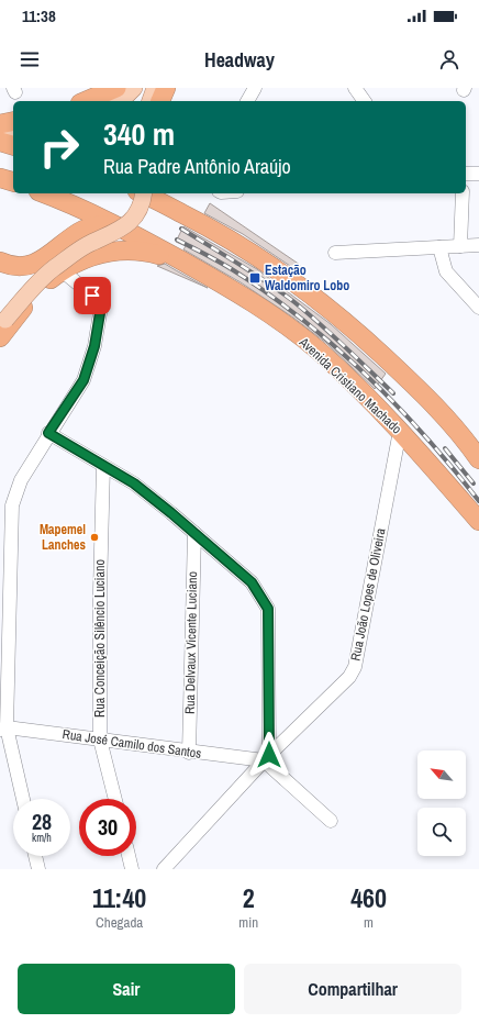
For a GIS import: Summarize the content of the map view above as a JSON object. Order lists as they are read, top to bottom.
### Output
{
  "streets": {
    "highway": ["Avenida Cristiano Machado"],
    "street": [
      "Rua João Lopes de Oliveira",
      "Rua Conceição Silêncio Luciano",
      "Rua Delvaux Vicente Luciano",
      "Rua José Camilo dos Santos"
    ]
  },
  "crossings": [
    ["Avenida Cristiano Machado", "Rua João Lopes de Oliveira"],
    ["Rua João Lopes de Oliveira", "Rua José Camilo dos Santos"],
    ["Rua Conceição Silêncio Luciano", "Rua José Camilo dos Santos"],
    ["Rua Delvaux Vicente Luciano", "Rua José Camilo dos Santos"]
  ],
  "places": {
    "transit": ["Estação Waldomiro Lobo"],
    "other": ["Mapemel Lanches"]
  },
  "north": "top left",
  "page": {
    "status": "11:38",
    "header": "Headway",
    "turn": ["340 m", "Rua Padre Antônio Araújo"],
    "speed": "28 km/h",
    "limit": "30",
    "eta": [
      "11:40",
      "Chegada",
      "2",
      "min",
      "460",
      "m"
    ],
    "buttons": ["Sair", "Compartilhar"]
  }
}
